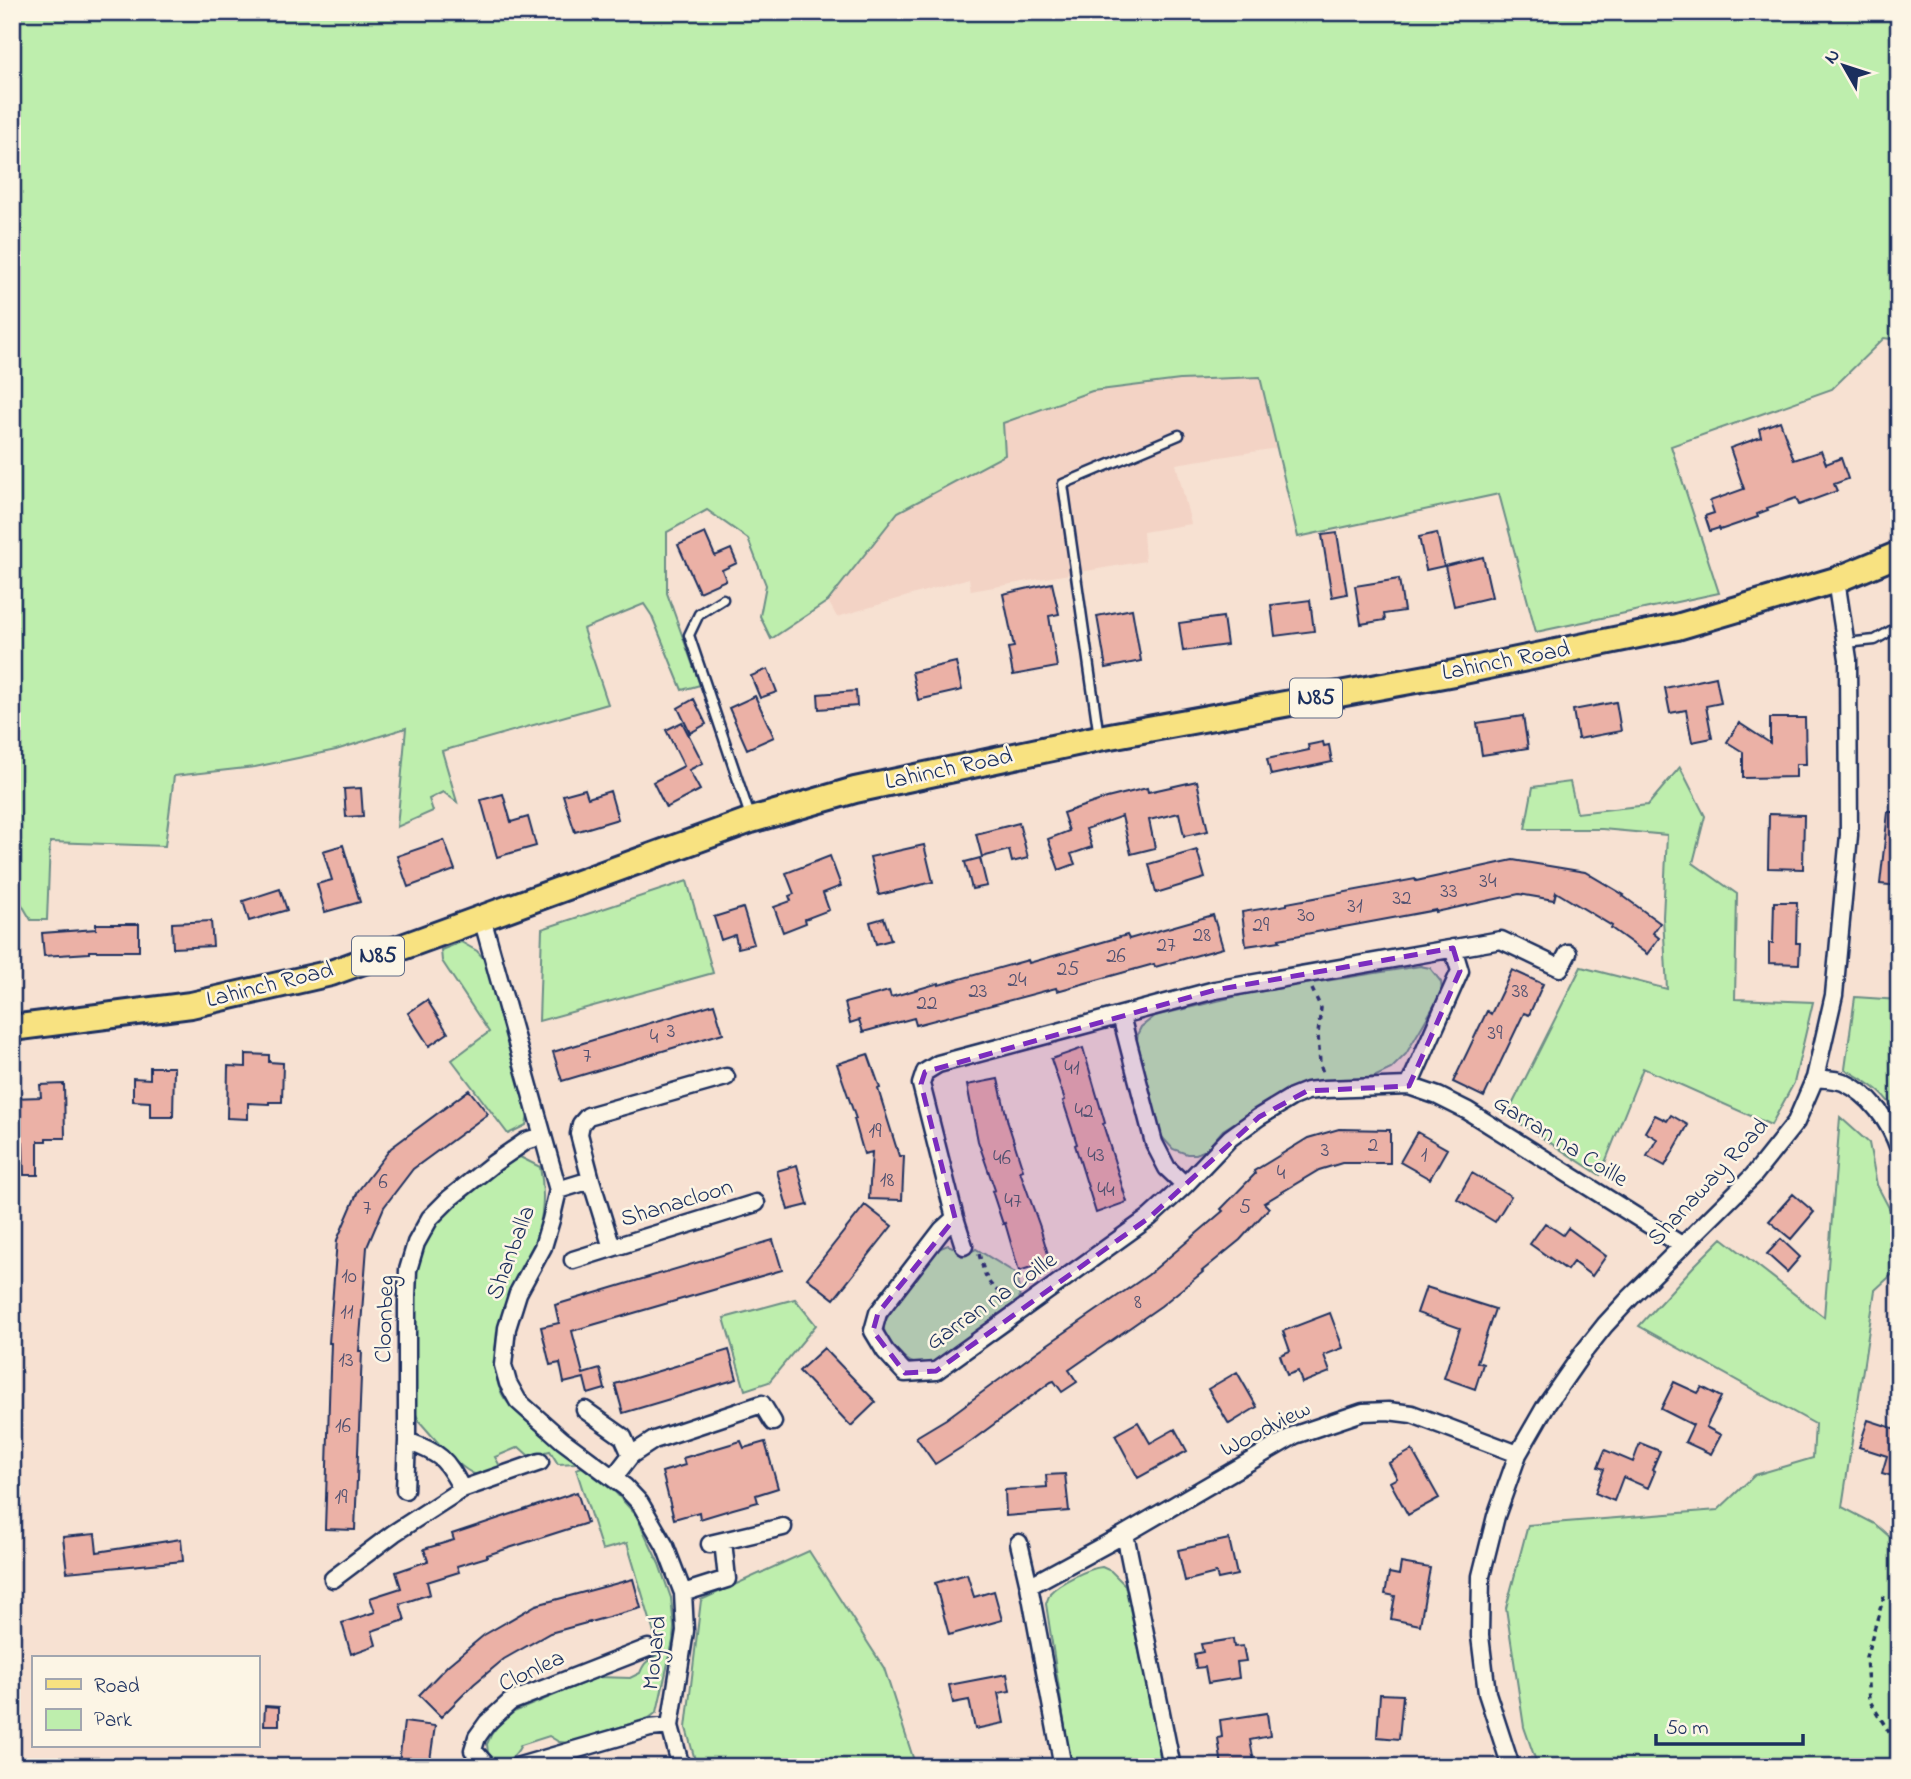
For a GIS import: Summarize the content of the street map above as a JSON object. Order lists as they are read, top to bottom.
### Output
{
  "streets": {
    "main road": ["Lahinch Road", "N85"],
    "street": [
      "Garran na Coille",
      "Shanaway Road",
      "Shanacloon",
      "Shanballa",
      "Cloonbeg",
      "Woodview",
      "Moyard",
      "Clonlea"
    ]
  },
  "crossings": [
    ["Lahinch Road", "Shanaway Road"],
    ["Lahinch Road", "Shanballa"],
    ["Garran na Coille", "Shanaway Road"],
    ["Shanaway Road", "Woodview"],
    ["Shanballa", "Cloonbeg"],
    ["Shanballa", "Moyard"]
  ],
  "house_numbers": [
    "34",
    "33",
    "32",
    "31",
    "30",
    "29",
    "28",
    "27",
    "26",
    "25",
    "24",
    "23",
    "38",
    "22",
    "3",
    "39",
    "4",
    "7",
    "41",
    "42",
    "19",
    "2",
    "3",
    "43",
    "1",
    "46",
    "4",
    "18",
    "6",
    "44",
    "47",
    "5",
    "7",
    "10",
    "8",
    "11",
    "13",
    "16",
    "19"
  ],
  "legend": ["Road", "Park"],
  "scale_bar": "50 m",
  "north": "top left"
}
